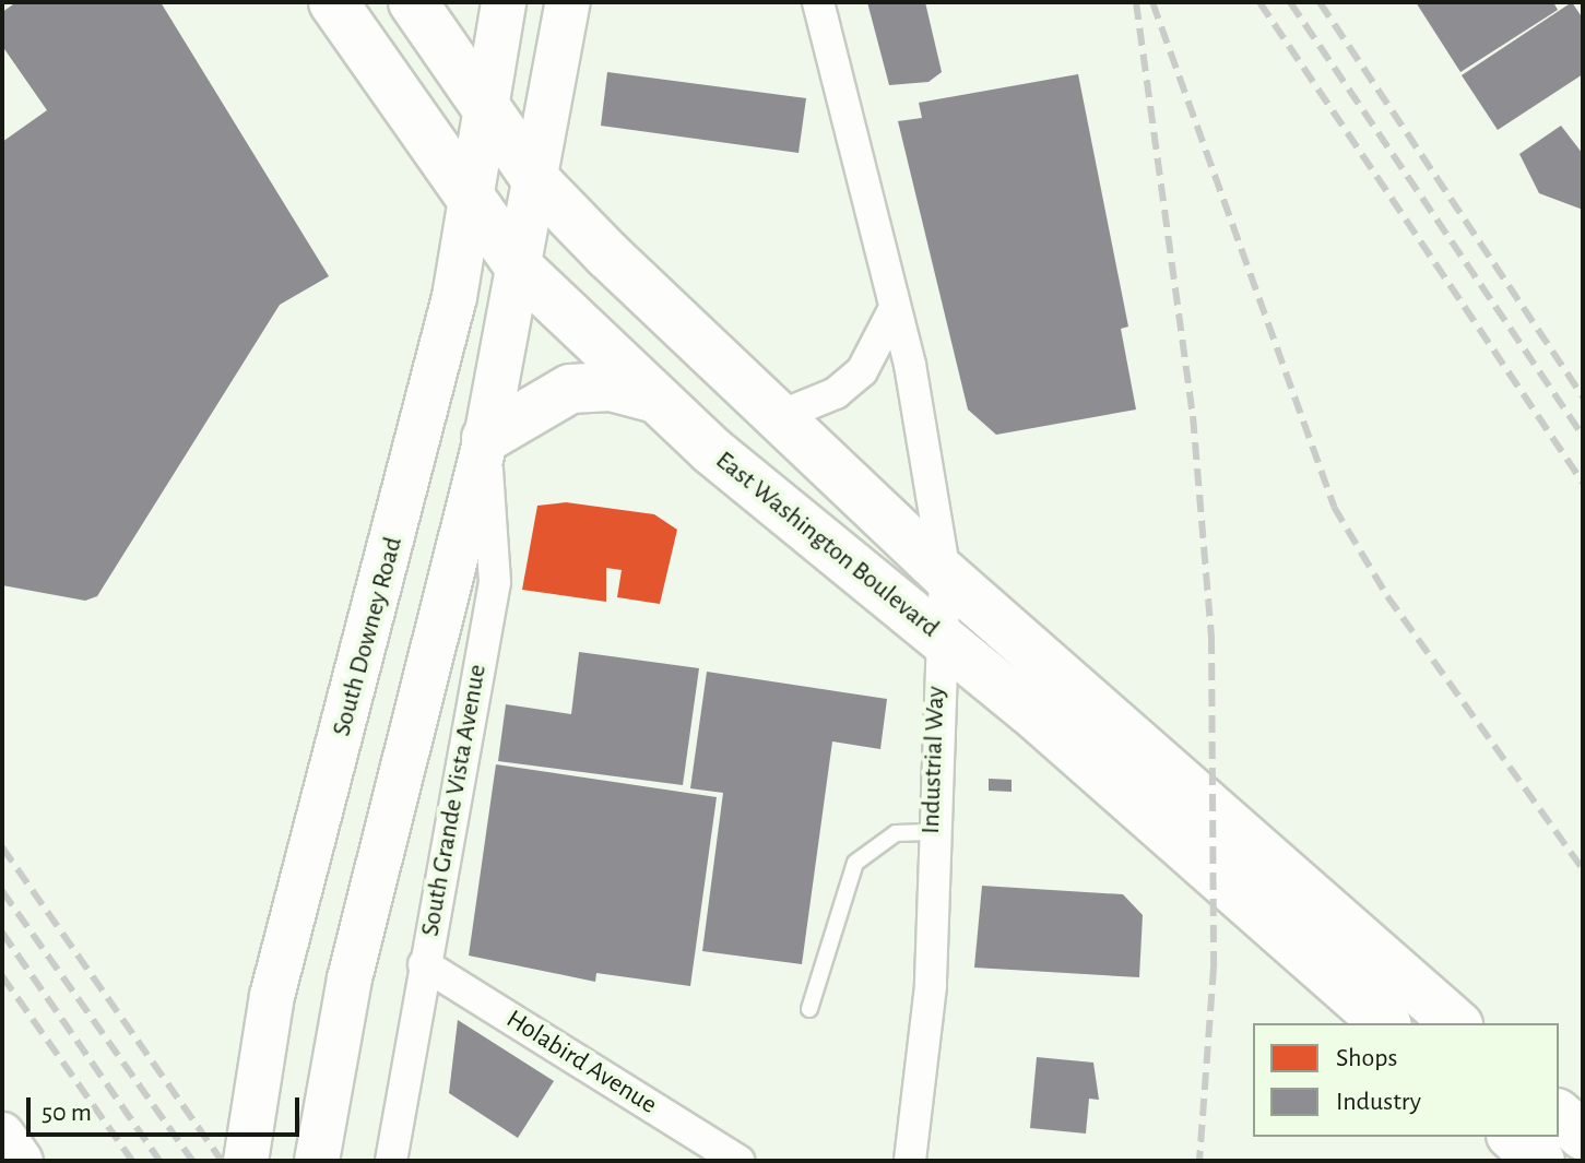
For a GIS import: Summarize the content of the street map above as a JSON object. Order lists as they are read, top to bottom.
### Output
{
  "streets": {
    "main road": ["East Washington Boulevard", "South Downey Road"],
    "street": ["Industrial Way", "South Grande Vista Avenue", "Holabird Avenue"]
  },
  "crossings": [
    ["East Washington Boulevard", "South Downey Road"],
    ["East Washington Boulevard", "Industrial Way"],
    ["South Grande Vista Avenue", "Holabird Avenue"]
  ],
  "legend": ["Shops", "Industry"],
  "scale_bar": "50 m"
}
